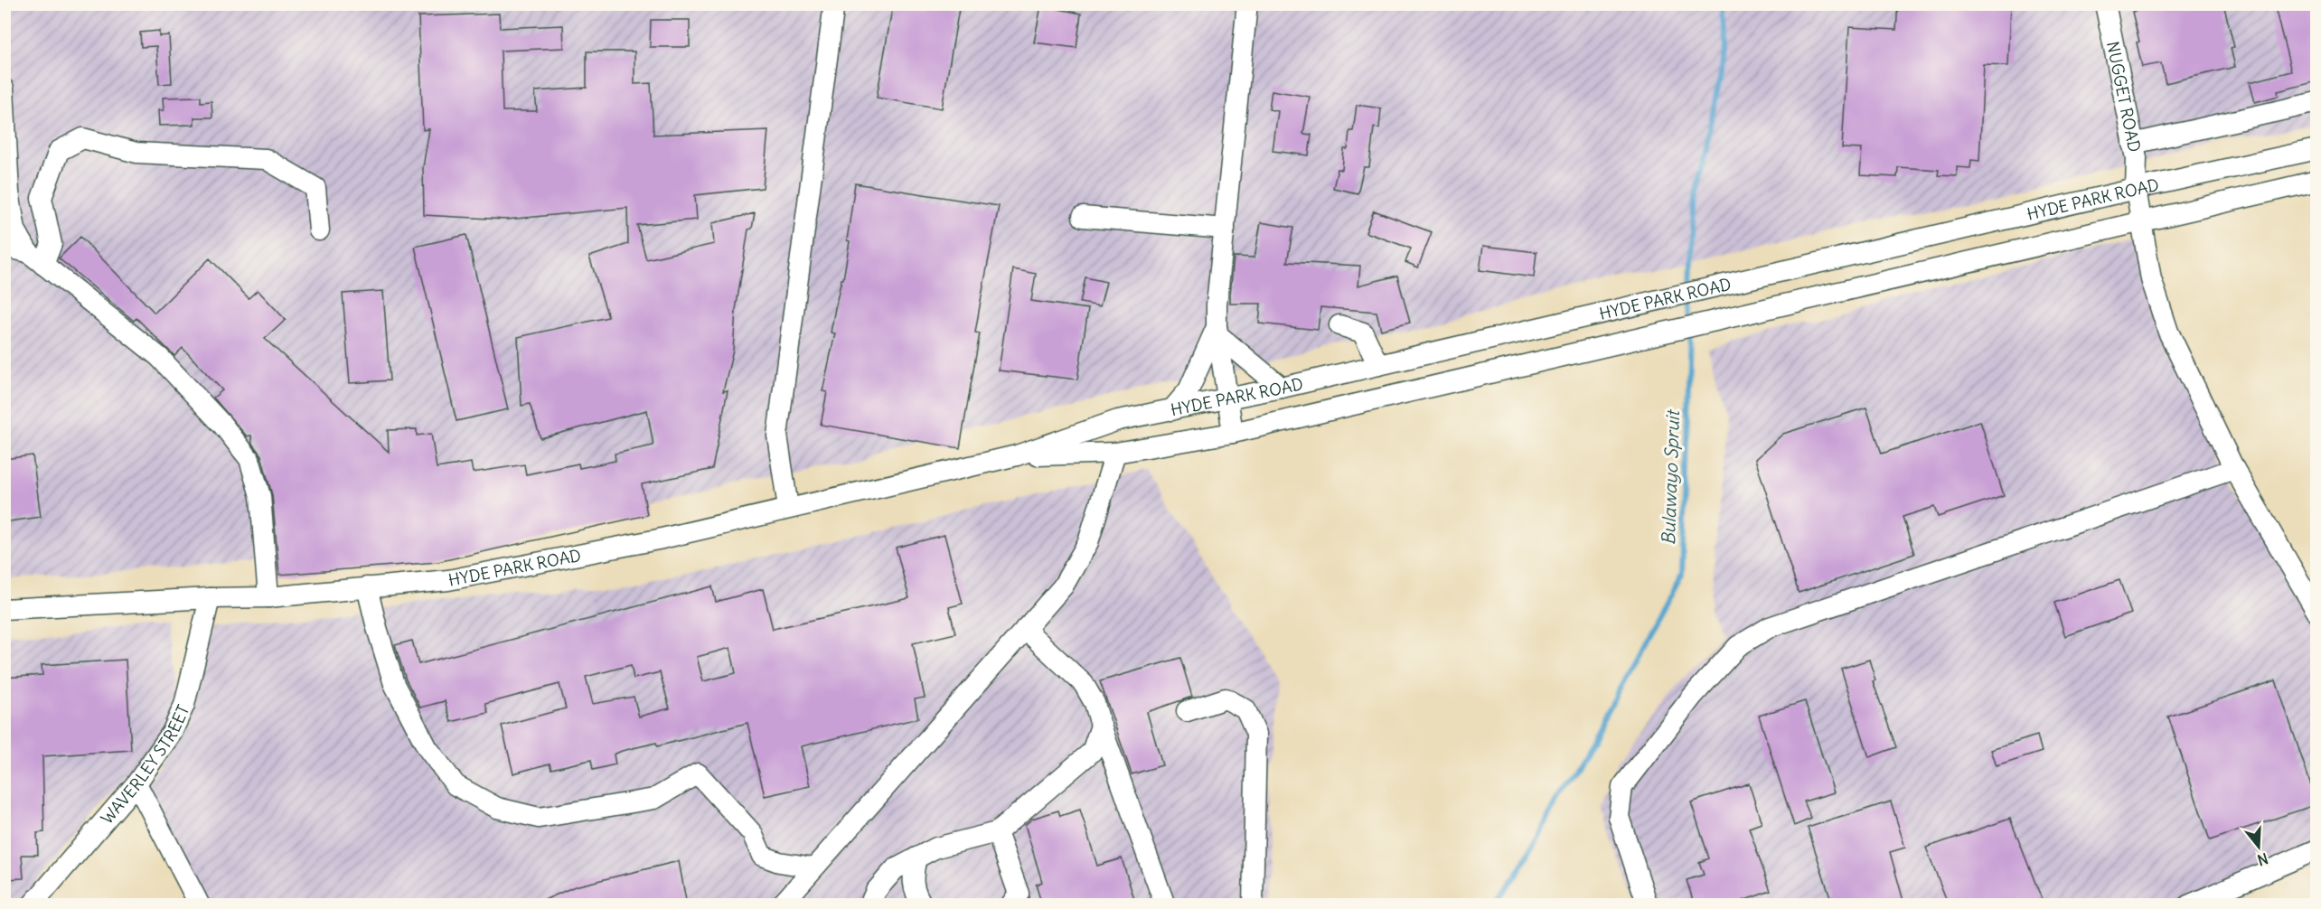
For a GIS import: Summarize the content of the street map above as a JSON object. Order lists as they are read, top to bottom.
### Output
{
  "streets": {
    "street": ["NUGGET ROAD", "HYDE PARK ROAD", "WAVERLEY STREET"]
  },
  "crossings": [
    ["NUGGET ROAD", "HYDE PARK ROAD"],
    ["HYDE PARK ROAD", "WAVERLEY STREET"]
  ],
  "water": ["Bulawayo Spruit"],
  "north": "bottom"
}
